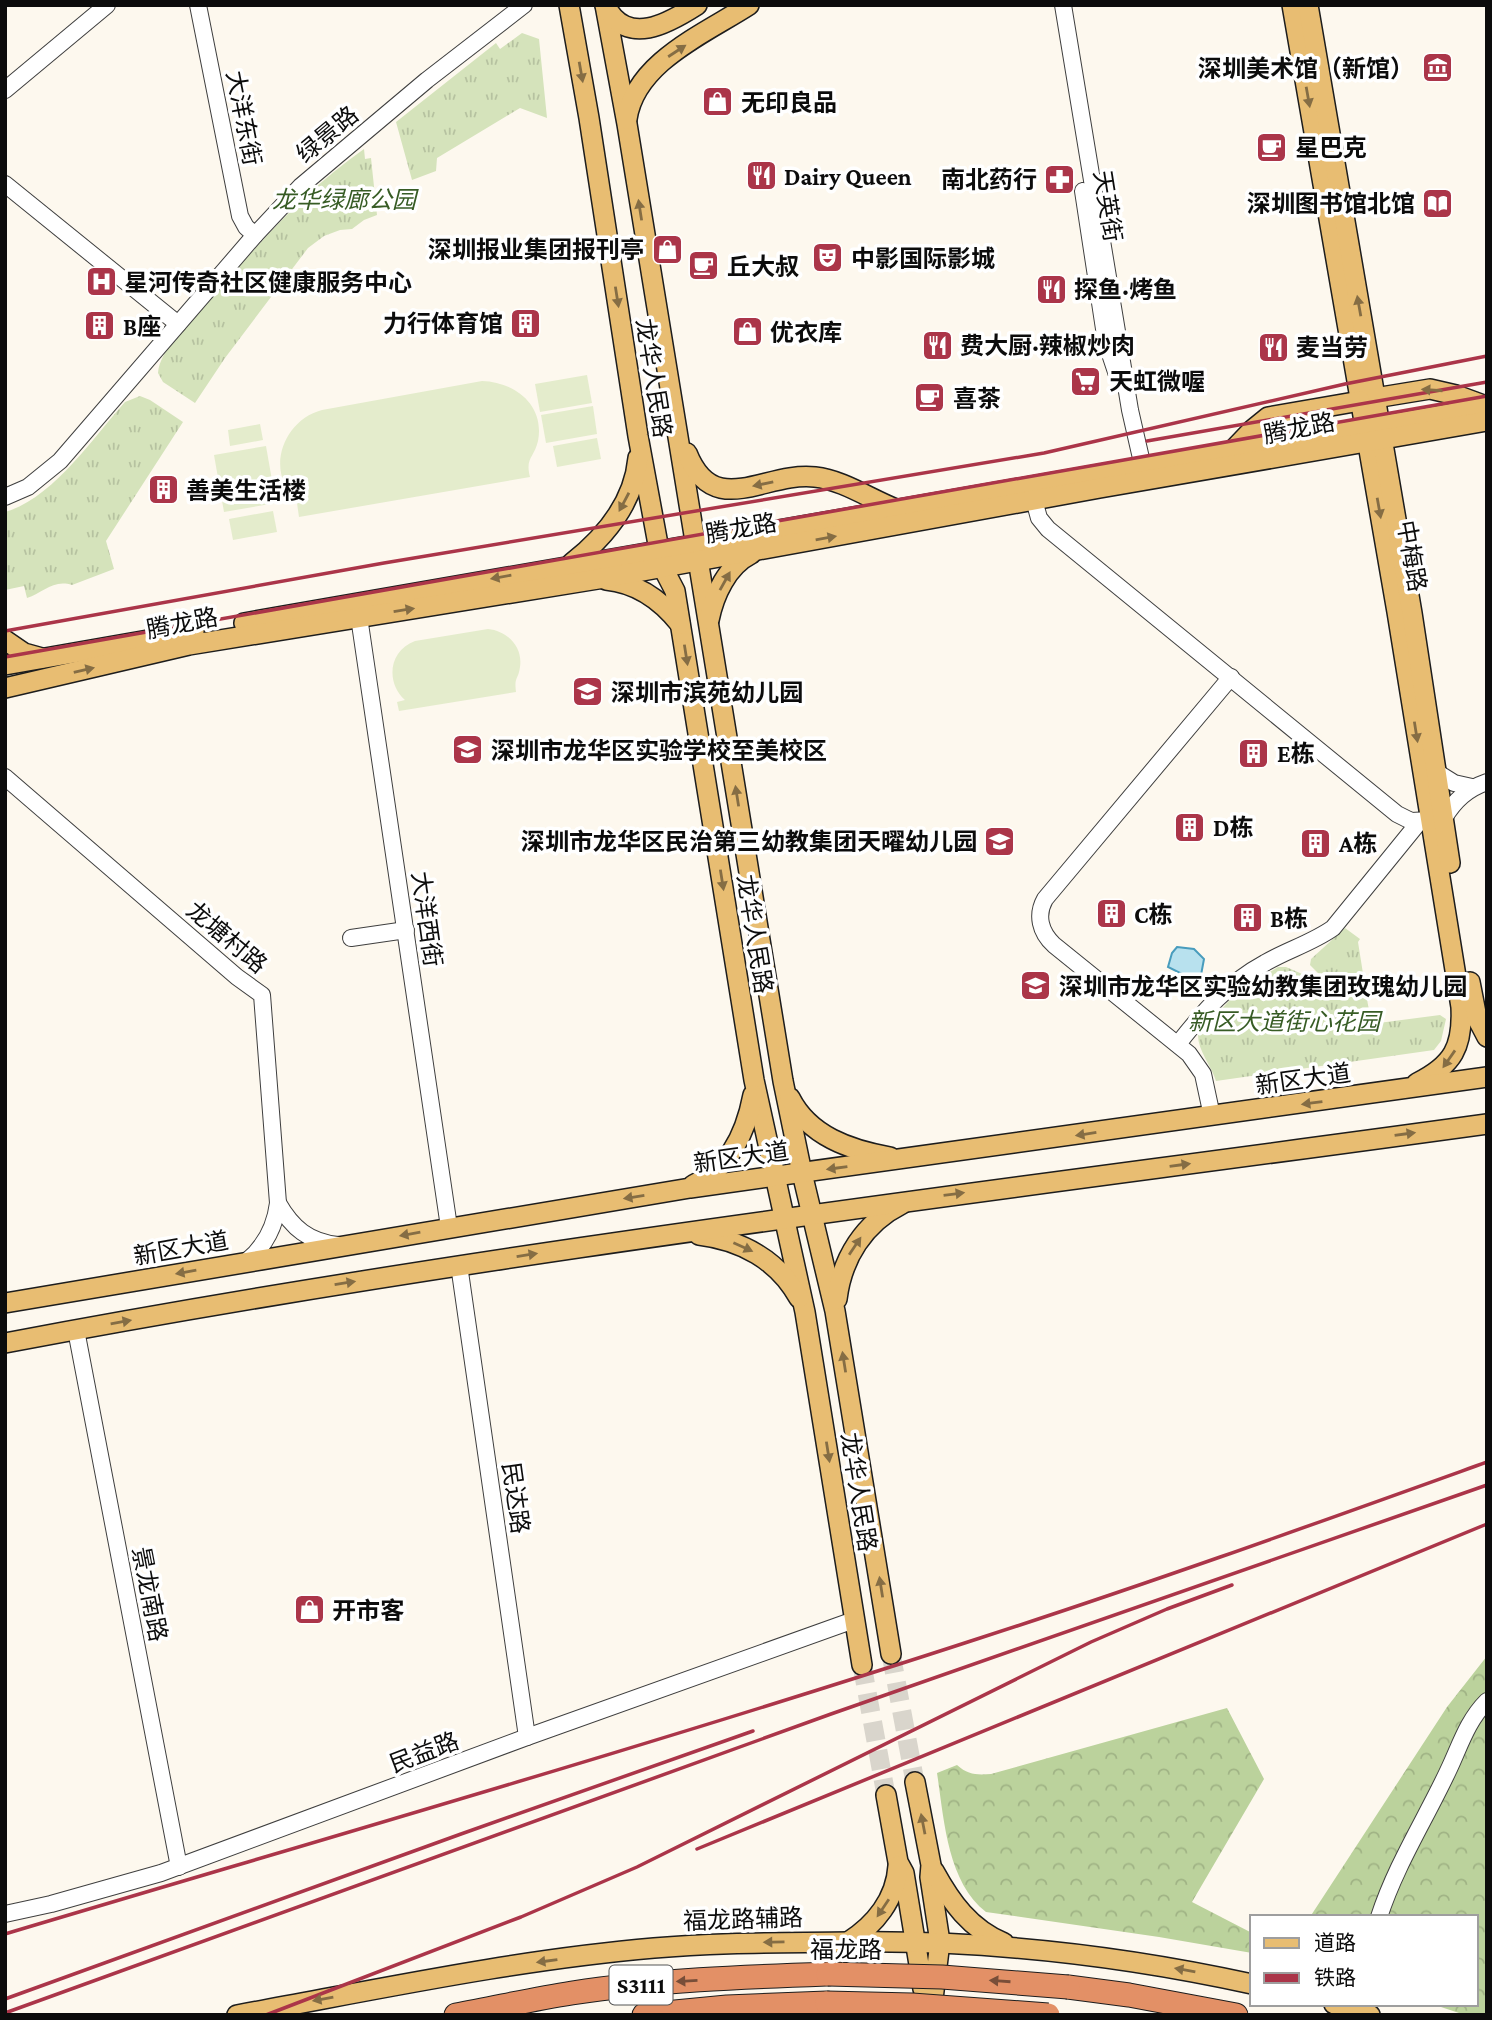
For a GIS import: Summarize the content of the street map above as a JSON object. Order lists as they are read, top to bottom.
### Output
{
  "streets": {
    "highway": ["福龙路", "S3111"],
    "main road": [
      "龙华人民路",
      "腾龙路",
      "中梅路",
      "新区大道",
      "福龙路辅路"
    ],
    "street": [
      "大洋东街",
      "绿景路",
      "天英街",
      "大洋西街",
      "龙塘村路",
      "民达路",
      "景龙南路",
      "民益路"
    ]
  },
  "crossings": [
    ["大洋东街", "绿景路"],
    ["天英街", "腾龙路"],
    ["龙华人民路", "腾龙路"],
    ["龙华人民路", "新区大道"],
    ["龙华人民路", "民益路"],
    ["腾龙路", "中梅路"],
    ["腾龙路", "大洋西街"],
    ["中梅路", "新区大道"],
    ["大洋西街", "新区大道"],
    ["龙塘村路", "新区大道"],
    ["民达路", "民益路"],
    ["景龙南路", "民益路"]
  ],
  "one_way": ["福龙路辅路"],
  "parks": ["龙华绿廊公园", "新区大道街心花园"],
  "places": {
    "museum": ["深圳美术馆（新馆）"],
    "shop": [
      "无印良品",
      "深圳报业集团报刊亭",
      "优衣库",
      "开市客"
    ],
    "cafe": ["星巴克", "丘大叔", "喜茶"],
    "restaurant": [
      "Dairy Queen",
      "探鱼·烤鱼",
      "费大厨·辣椒炒肉",
      "麦当劳"
    ],
    "pharmacy": ["南北药行"],
    "library": ["深圳图书馆北馆"],
    "theatre": ["中影国际影城"],
    "hospital": ["星河传奇社区健康服务中心"],
    "building": [
      "力行体育馆",
      "B座",
      "善美生活楼",
      "E栋",
      "D栋",
      "A栋",
      "C栋",
      "B栋"
    ],
    "supermarket": ["天虹微喔"],
    "school or university": [
      "深圳市滨苑幼儿园",
      "深圳市龙华区实验学校至美校区",
      "深圳市龙华区民治第三幼教集团天曜幼儿园",
      "深圳市龙华区实验幼教集团玫瑰幼儿园"
    ]
  },
  "legend": ["道路", "铁路"]
}
